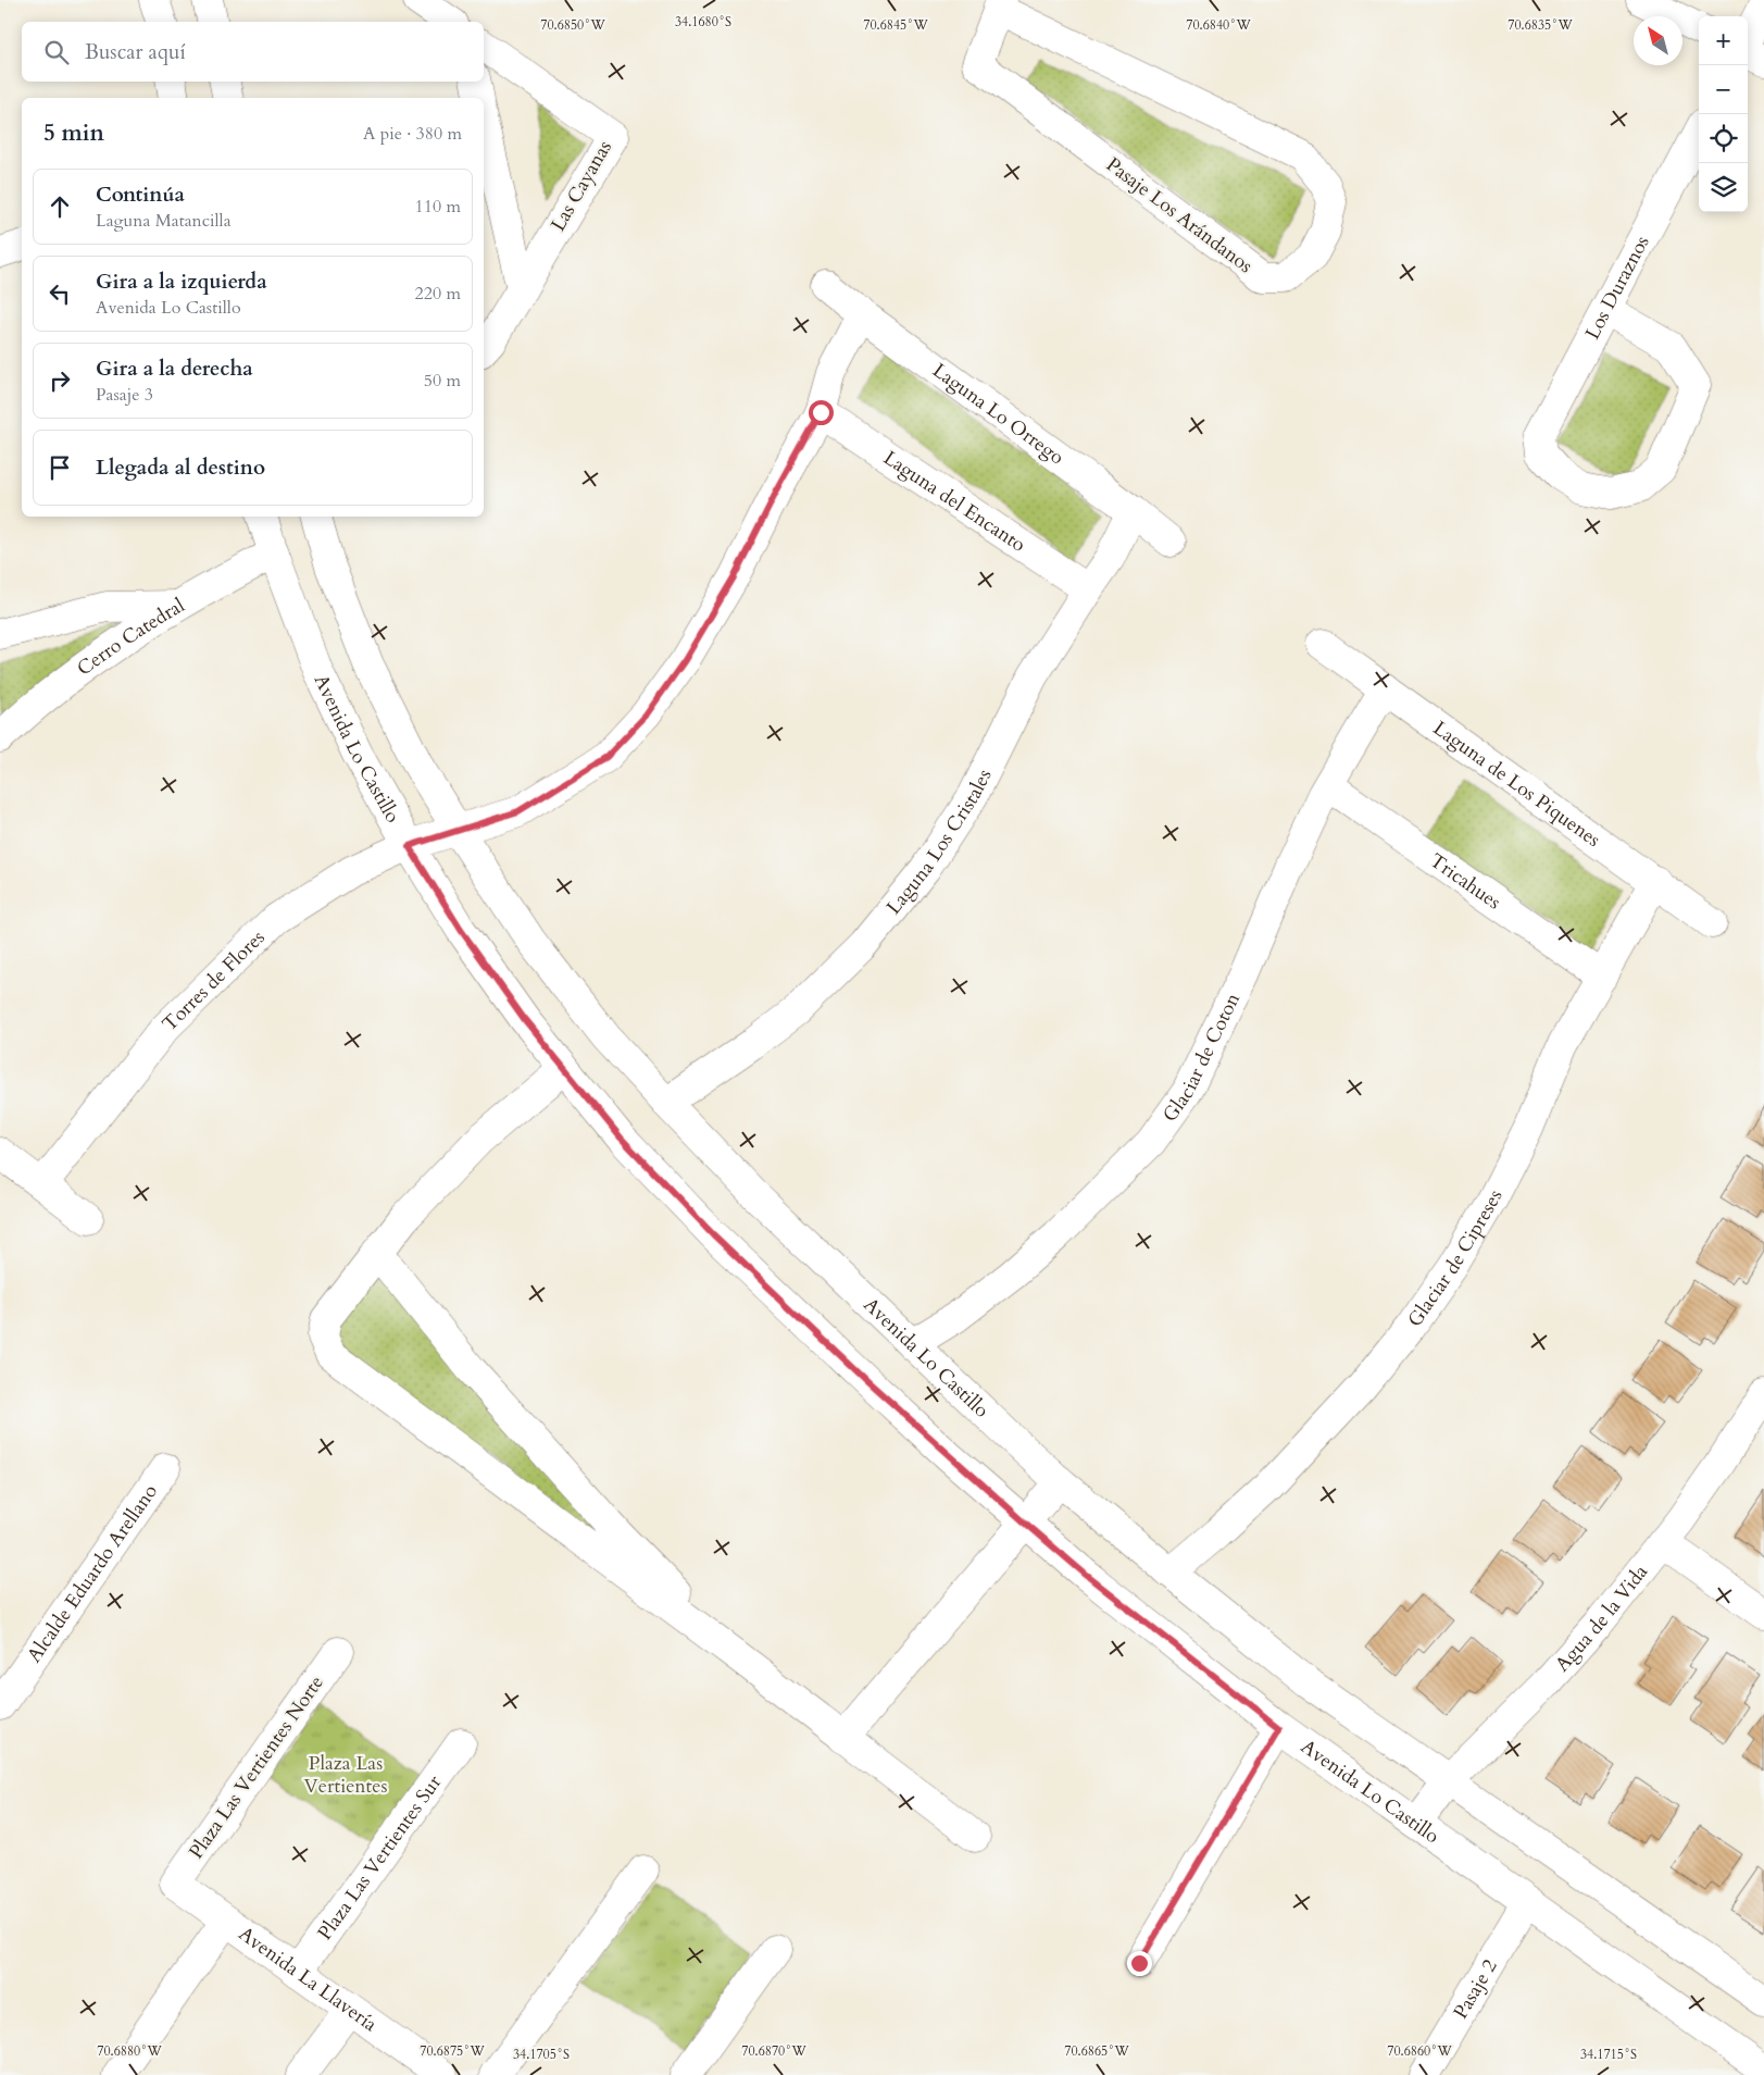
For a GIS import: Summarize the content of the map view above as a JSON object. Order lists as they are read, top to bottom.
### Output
{
  "streets": {
    "street": [
      "Las Cayanas",
      "Pasaje Los Arándanos",
      "Los Duraznos",
      "Laguna Lo Orrego",
      "Laguna del Encanto",
      "Cerro Catedral",
      "Avenida Lo Castillo",
      "Laguna de Los Piquenes",
      "Laguna Los Cristales",
      "Tricahues",
      "Torres de Flores",
      "Glaciar de Coton",
      "Glaciar de Cipreses",
      "Alcalde Eduardo Arellano",
      "Agua de la Vida",
      "Plaza Las Vertientes Norte",
      "Plaza Las Vertientes Sur",
      "Avenida La Llavería",
      "Pasaje 2"
    ]
  },
  "crossings": [
    ["Laguna Lo Orrego", "Laguna Los Cristales"],
    ["Laguna Lo Orrego", "Torres de Flores"],
    ["Laguna del Encanto", "Laguna Los Cristales"],
    ["Laguna del Encanto", "Torres de Flores"],
    ["Cerro Catedral", "Avenida Lo Castillo"],
    ["Avenida Lo Castillo", "Laguna Los Cristales"],
    ["Avenida Lo Castillo", "Torres de Flores"],
    ["Avenida Lo Castillo", "Glaciar de Coton"],
    ["Avenida Lo Castillo", "Glaciar de Cipreses"],
    ["Avenida Lo Castillo", "Agua de la Vida"],
    ["Avenida Lo Castillo", "Pasaje 2"],
    ["Laguna de Los Piquenes", "Glaciar de Coton"],
    ["Laguna de Los Piquenes", "Glaciar de Cipreses"],
    ["Tricahues", "Glaciar de Coton"],
    ["Tricahues", "Glaciar de Cipreses"],
    ["Plaza Las Vertientes Norte", "Avenida La Llavería"],
    ["Plaza Las Vertientes Sur", "Avenida La Llavería"]
  ],
  "parks": ["Plaza Las Vertientes"],
  "north": "top left",
  "page": {
    "map_buttons": ["+", "−"],
    "search": "Buscar aquí",
    "heading": ["5 min", "A pie · 380 m"],
    "list": [
      ["Continúa", "Laguna Matancilla", "110 m"],
      ["Gira a la izquierda", "Avenida Lo Castillo", "220 m"],
      ["Gira a la derecha", "Pasaje 3", "50 m"],
      "Llegada al destino"
    ]
  },
  "coordinates": [
    "34.1680°S",
    "70.6850°W",
    "70.6845°W",
    "70.6840°W",
    "70.6835°W",
    "70.6880°W",
    "70.6875°W",
    "70.6870°W",
    "70.6865°W",
    "70.6860°W",
    "34.1705°S",
    "34.1715°S"
  ]
}
